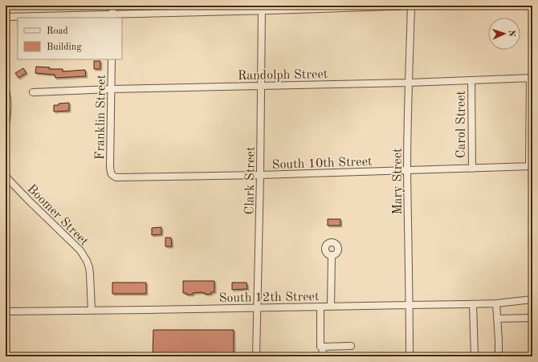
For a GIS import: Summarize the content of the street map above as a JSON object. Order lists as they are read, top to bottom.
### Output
{
  "streets": {
    "street": [
      "Randolph Street",
      "Franklin Street",
      "Carol Street",
      "South 10th Street",
      "Clark Street",
      "Mary Street",
      "Boomer Street",
      "South 12th Street"
    ]
  },
  "crossings": [
    ["Randolph Street", "Franklin Street"],
    ["Randolph Street", "Carol Street"],
    ["Randolph Street", "Clark Street"],
    ["Randolph Street", "Mary Street"],
    ["Franklin Street", "South 10th Street"],
    ["Carol Street", "South 10th Street"],
    ["South 10th Street", "Clark Street"],
    ["South 10th Street", "Mary Street"],
    ["Clark Street", "South 12th Street"],
    ["Mary Street", "South 12th Street"],
    ["Boomer Street", "South 12th Street"]
  ],
  "legend": ["Road", "Building"],
  "north": "right"
}
